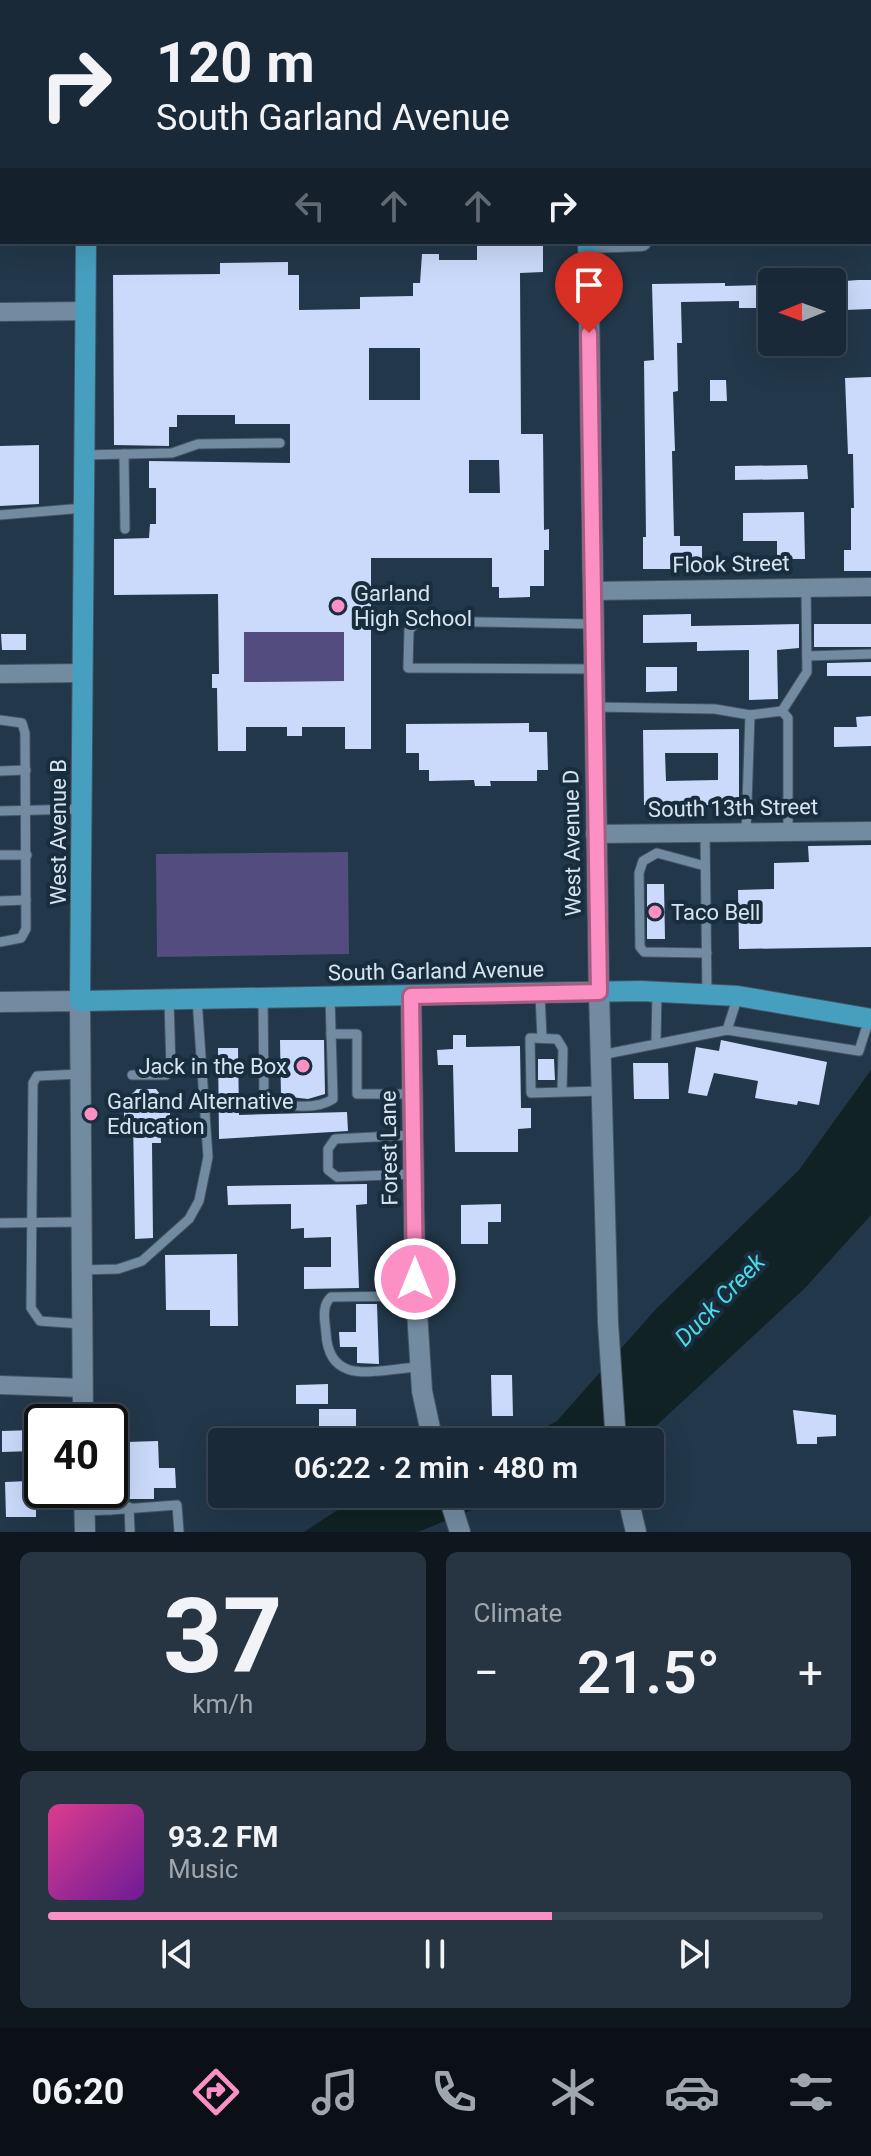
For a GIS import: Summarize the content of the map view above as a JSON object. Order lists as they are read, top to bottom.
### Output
{
  "streets": {
    "main road": [
      "West Avenue B",
      "West Avenue D",
      "South Garland Avenue",
      "Forest Lane"
    ],
    "street": ["Flook Street", "South 13th Street"]
  },
  "crossings": [
    ["Flook Street", "West Avenue D"],
    ["South 13th Street", "West Avenue D"],
    ["West Avenue B", "South Garland Avenue"],
    ["West Avenue D", "South Garland Avenue"],
    ["South Garland Avenue", "Forest Lane"]
  ],
  "water": ["Duck Creek"],
  "places": [
    "Garland High School",
    "Taco Bell",
    "Jack in the Box",
    "Garland Alternative Education"
  ],
  "north": "left",
  "page": {
    "turn": ["120 m", "South Garland Avenue"],
    "limit": "40",
    "trip": "06:22 · 2 min · 480 m",
    "tile": [
      ["37", "km/h"],
      "Climate"
    ],
    "heat": ["−", "21.5°", "+"],
    "song": ["93.2 FM", "Music"],
    "tabs": "06:20"
  }
}
